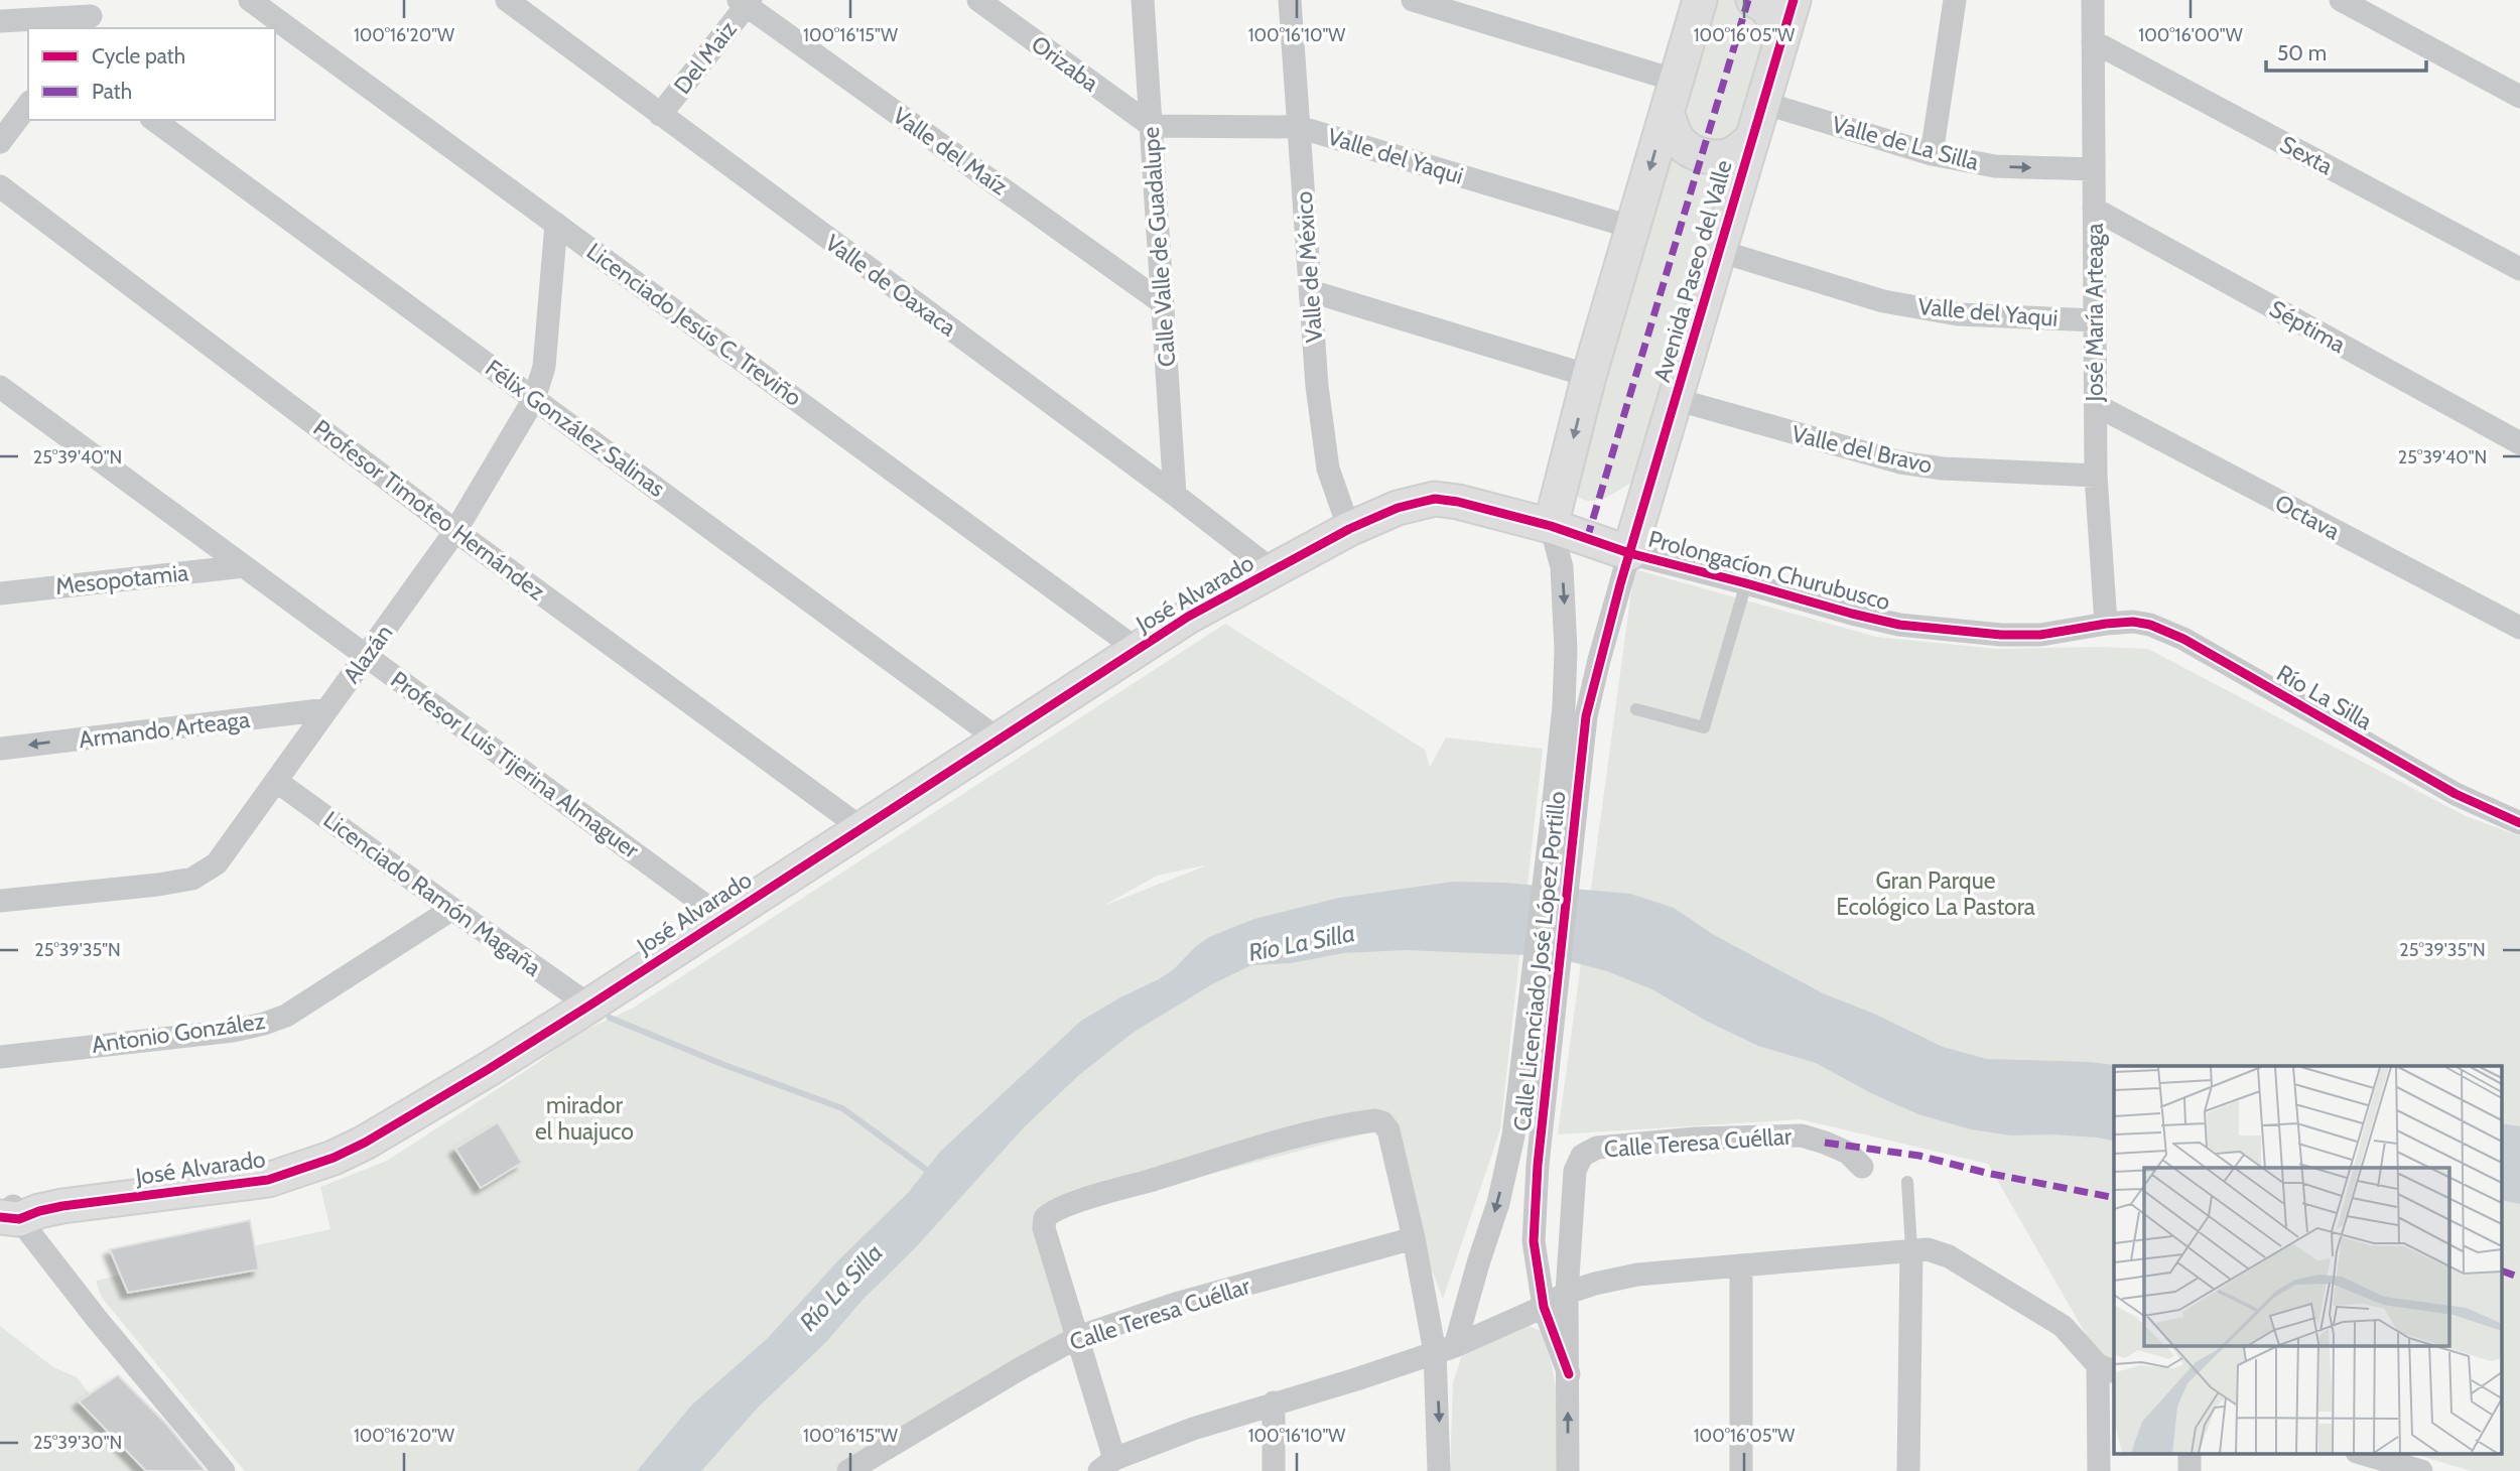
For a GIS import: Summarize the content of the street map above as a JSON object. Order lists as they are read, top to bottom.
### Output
{
  "streets": {
    "street": [
      "Del Maiz",
      "Orizaba",
      "Valle de La Silla",
      "Valle del Maíz",
      "Sexta",
      "Valle del Yaqui",
      "Calle Valle de Guadalupe",
      "Valle de México",
      "Avenida Paseo del Valle",
      "Valle de Oaxaca",
      "José María Arteaga",
      "Licenciado Jesús C. Treviño",
      "Séptima",
      "Félix González Salinas",
      "Valle del Bravo",
      "Profesor Timoteo Hernández",
      "Octava",
      "Prolongacíon Churubusco",
      "Mesopotamia",
      "José Alvarado",
      "Alazán",
      "Río La Silla",
      "Armando Arteaga",
      "Profesor Luis Tijerina Almaguer",
      "Licenciado Ramón Magaña",
      "Calle Licenciado José López Portillo",
      "Antonio González",
      "Calle Teresa Cuéllar"
    ]
  },
  "crossings": [
    ["Del Maiz", "Valle del Maíz"],
    ["Del Maiz", "Valle de Oaxaca"],
    ["Orizaba", "Valle del Yaqui"],
    ["Orizaba", "Calle Valle de Guadalupe"],
    ["Valle de La Silla", "Avenida Paseo del Valle"],
    ["Valle de La Silla", "José María Arteaga"],
    ["Valle del Maíz", "Calle Valle de Guadalupe"],
    ["Sexta", "José María Arteaga"],
    ["Valle del Yaqui", "Calle Valle de Guadalupe"],
    ["Valle del Yaqui", "Valle de México"],
    ["Valle del Yaqui", "Avenida Paseo del Valle"],
    ["Valle del Yaqui", "José María Arteaga"],
    ["Calle Valle de Guadalupe", "Valle de Oaxaca"],
    ["Valle de México", "Prolongacíon Churubusco"],
    ["Valle de México", "José Alvarado"],
    ["Avenida Paseo del Valle", "Valle del Bravo"],
    ["Avenida Paseo del Valle", "Prolongacíon Churubusco"],
    ["Avenida Paseo del Valle", "Calle Licenciado José López Portillo"],
    ["Valle de Oaxaca", "José Alvarado"],
    ["José María Arteaga", "Séptima"],
    ["José María Arteaga", "Valle del Bravo"],
    ["José María Arteaga", "Octava"],
    ["José María Arteaga", "Prolongacíon Churubusco"],
    ["José María Arteaga", "Río La Silla"],
    ["Licenciado Jesús C. Treviño", "José Alvarado"],
    ["Licenciado Jesús C. Treviño", "Alazán"],
    ["Félix González Salinas", "José Alvarado"],
    ["Félix González Salinas", "Alazán"],
    ["Profesor Timoteo Hernández", "José Alvarado"],
    ["Profesor Timoteo Hernández", "Alazán"],
    ["Prolongacíon Churubusco", "José Alvarado"],
    ["Prolongacíon Churubusco", "Río La Silla"],
    ["Prolongacíon Churubusco", "Calle Licenciado José López Portillo"],
    ["Mesopotamia", "Profesor Luis Tijerina Almaguer"],
    ["José Alvarado", "Profesor Luis Tijerina Almaguer"],
    ["José Alvarado", "Licenciado Ramón Magaña"],
    ["Alazán", "Armando Arteaga"],
    ["Alazán", "Profesor Luis Tijerina Almaguer"],
    ["Alazán", "Licenciado Ramón Magaña"],
    ["Licenciado Ramón Magaña", "Antonio González"],
    ["Calle Licenciado José López Portillo", "Calle Teresa Cuéllar"]
  ],
  "one_way": ["Valle de La Silla", "Armando Arteaga"],
  "water": ["Río La Silla"],
  "parks": ["Gran Parque Ecológico La Pastora", "mirador el huajuco"],
  "legend": ["Cycle path", "Path"],
  "scale_bar": "50 m",
  "coordinates": [
    "100°16'20\"W",
    "100°16'15\"W",
    "100°16'10\"W",
    "100°16'05\"W",
    "100°16'00\"W",
    "25°39'40\"N",
    "25°39'35\"N",
    "25°39'30\"N"
  ]
}
